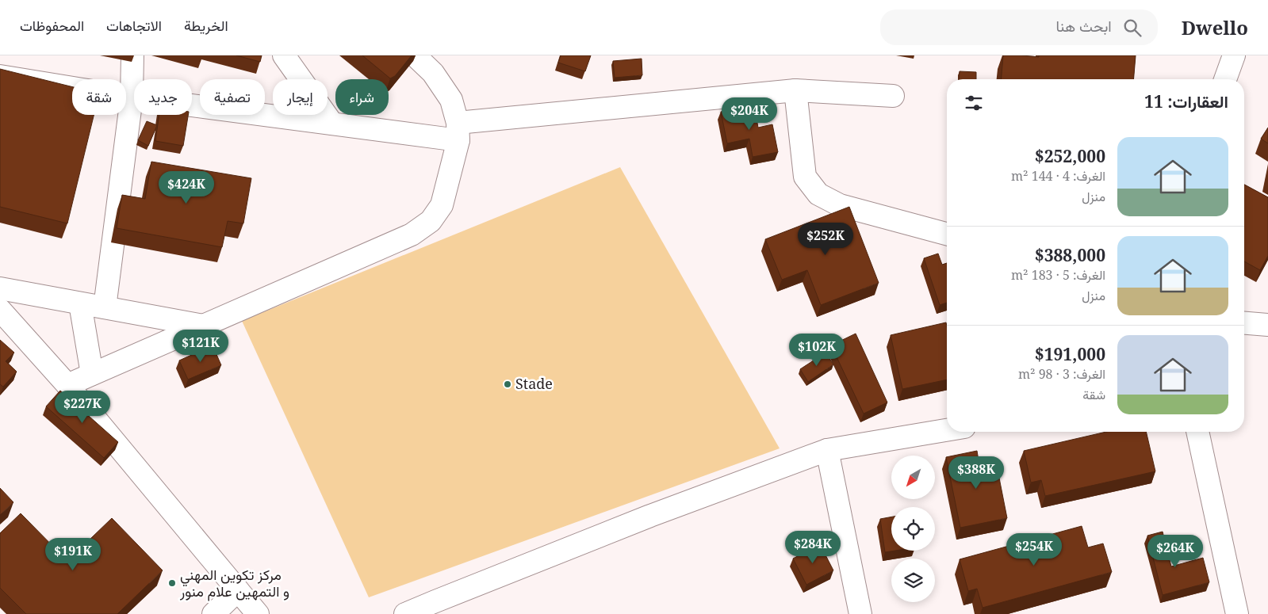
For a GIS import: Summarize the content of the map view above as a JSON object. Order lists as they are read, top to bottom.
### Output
{
  "places": ["Stade", "مركز تكوين المهني و التمهين علام منور"],
  "north": "bottom left",
  "page": {
    "header": "Dwello",
    "search": "ابحث هنا",
    "nav": ["الخريطة", "الاتجاهات", "المحفوظات"],
    "chip": [
      "شراء",
      "إيجار",
      "تصفية",
      "جديد",
      "شقة"
    ],
    "heading": "العقارات: 11",
    "price": [
      "$204K",
      "$424K",
      "$252K",
      "$121K",
      "$102K",
      "$227K",
      "$388K",
      "$284K",
      "$254K",
      "$264K",
      "$191K"
    ],
    "list": [
      {
        "name": "$252,000",
        "note": "الغرف: 4 · 144 m² · منزل"
      },
      {
        "name": "$388,000",
        "note": "الغرف: 5 · 183 m² · منزل"
      },
      {
        "name": "$191,000",
        "note": "الغرف: 3 · 98 m² · شقة"
      }
    ]
  }
}
